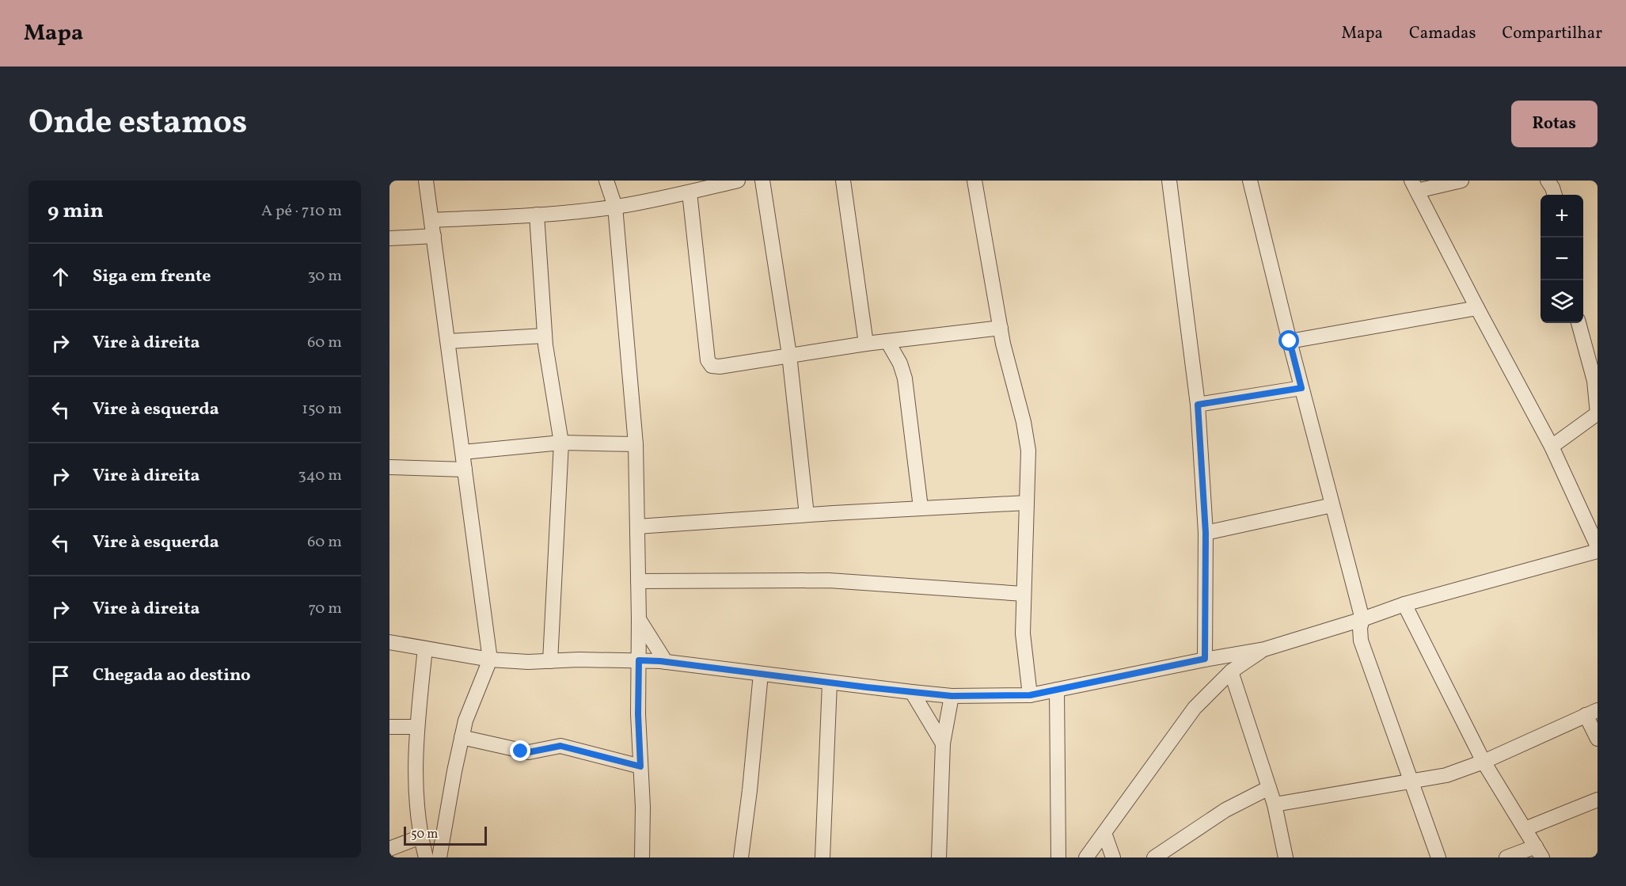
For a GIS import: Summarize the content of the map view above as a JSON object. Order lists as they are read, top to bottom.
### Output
{
  "scale_bar": "50 m",
  "page": {
    "header": "Mapa",
    "nav": ["Mapa", "Camadas", "Compartilhar"],
    "title": "Onde estamos",
    "buttons": "Rotas",
    "heading": ["9 min", "A pé · 710 m"],
    "map_buttons": ["+", "−"],
    "list": [
      ["Siga em frente", "30 m"],
      ["Vire à direita", "60 m"],
      ["Vire à esquerda", "150 m"],
      ["Vire à direita", "340 m"],
      ["Vire à esquerda", "60 m"],
      ["Vire à direita", "70 m"],
      "Chegada ao destino"
    ],
    "scale": "50 m"
  }
}
